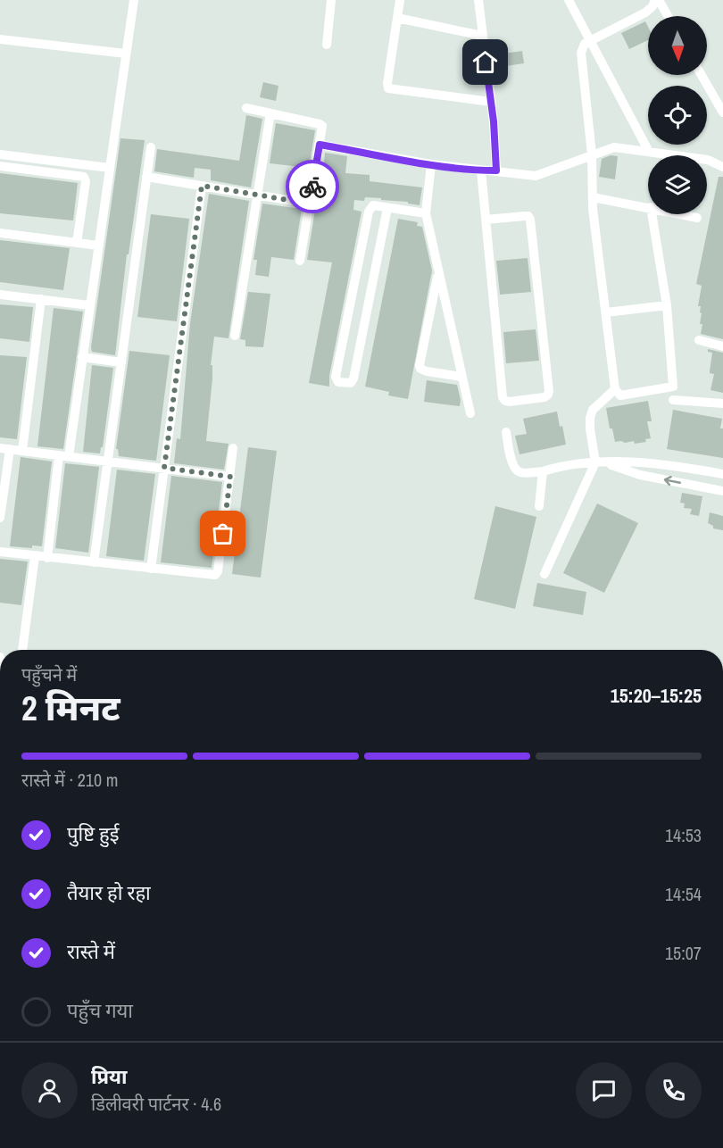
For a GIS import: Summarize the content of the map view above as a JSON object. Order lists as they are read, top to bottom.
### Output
{
  "north": "bottom",
  "page": {
    "heading": ["2 मिनट", "पहुँचने में", "15:20–15:25"],
    "panel": ["प्रिया", "डिलीवरी पार्टनर · 4.6"],
    "bar": "रास्ते में · 210 m",
    "list": [
      ["पुष्टि हुई", "14:53"],
      ["तैयार हो रहा", "14:54"],
      ["रास्ते में", "15:07"],
      "पहुँच गया"
    ]
  }
}
